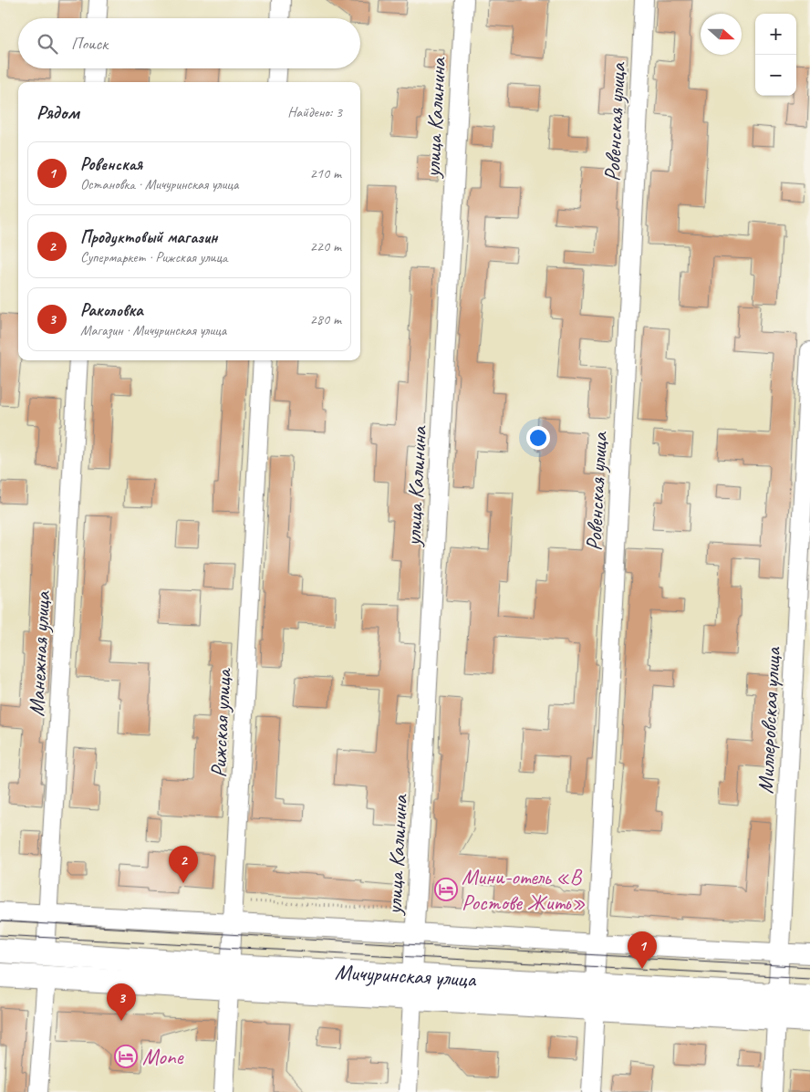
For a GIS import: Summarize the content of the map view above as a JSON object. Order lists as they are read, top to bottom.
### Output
{
  "streets": {
    "main road": ["Мичуринская улица"],
    "street": [
      "улица Калинина",
      "Ровенская улица",
      "Манежная улица",
      "Миллеровская улица",
      "Рижская улица"
    ]
  },
  "crossings": [
    ["улица Калинина", "Мичуринская улица"],
    ["Ровенская улица", "Мичуринская улица"],
    ["Манежная улица", "Мичуринская улица"],
    ["Миллеровская улица", "Мичуринская улица"],
    ["Рижская улица", "Мичуринская улица"]
  ],
  "places": {
    "hotel": ["Мини-отель «В Ростове Жить»", "Mone"]
  },
  "north": "right",
  "page": {
    "map_buttons": ["+", "−"],
    "search": "Поиск",
    "heading": ["Рядом", "Найдено: 3"],
    "list": [
      {
        "mark": "1",
        "name": "Ровенская",
        "note": "Остановка · Мичуринская улица",
        "value": "210 m"
      },
      {
        "mark": "2",
        "name": "Продуктовый магазин",
        "note": "Супермаркет · Рижская улица",
        "value": "220 m"
      },
      {
        "mark": "3",
        "name": "Раколовка",
        "note": "Магазин · Мичуринская улица",
        "value": "280 m"
      }
    ],
    "pins": ["2", "1", "3"]
  }
}
